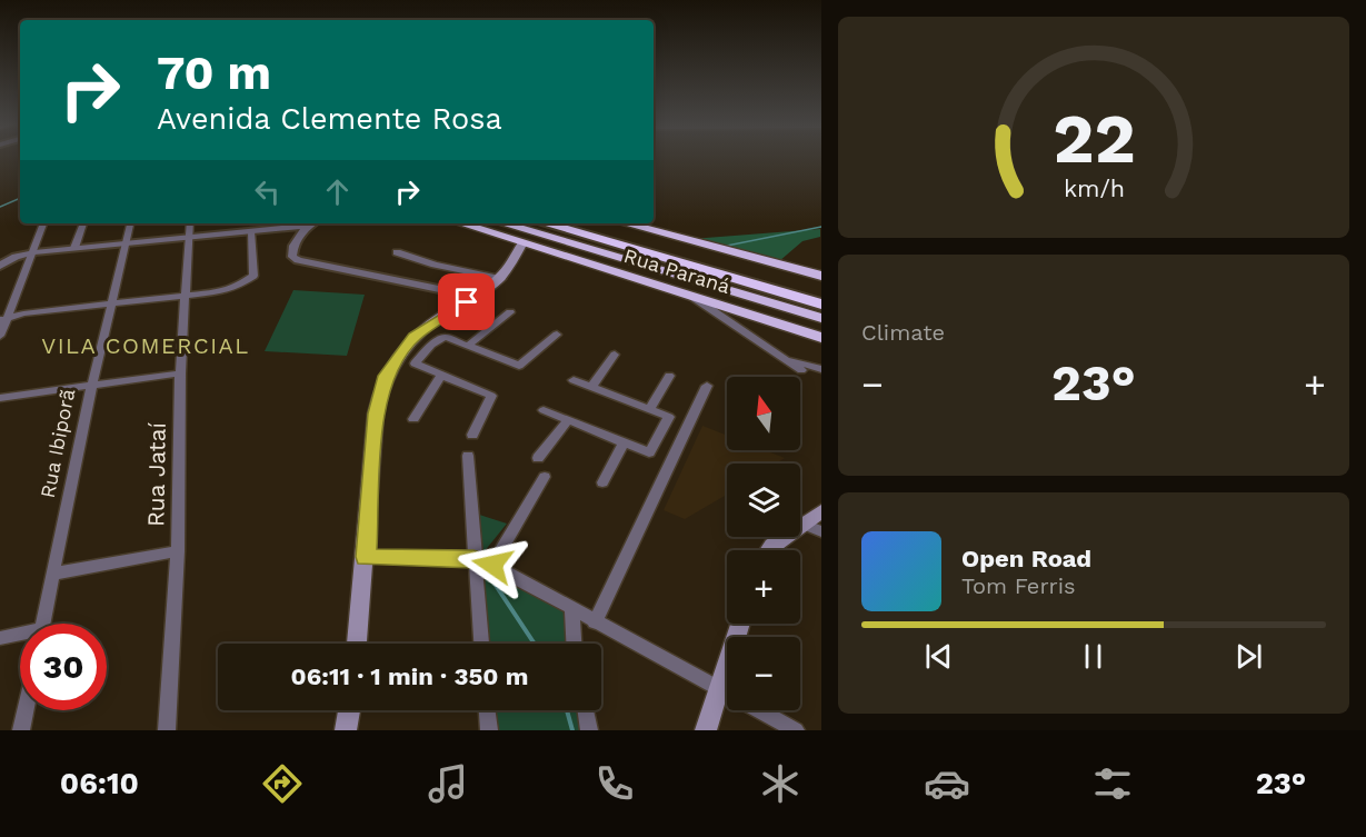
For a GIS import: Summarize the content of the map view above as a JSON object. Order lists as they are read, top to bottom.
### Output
{
  "streets": {
    "highway": ["Rua Paraná"],
    "street": ["Rua Ibiporã", "Rua Jataí"]
  },
  "districts": ["VILA COMERCIAL"],
  "north": "top",
  "page": {
    "turn": ["70 m", "Avenida Clemente Rosa"],
    "tile": "Climate",
    "heat": ["−", "23°", "+"],
    "map_buttons": ["+", "−"],
    "song": ["Open Road", "Tom Ferris"],
    "limit": "30",
    "trip": "06:11 · 1 min · 350 m",
    "tabs": ["06:10", "23°"],
    "gauge": ["22", "km/h"]
  }
}
